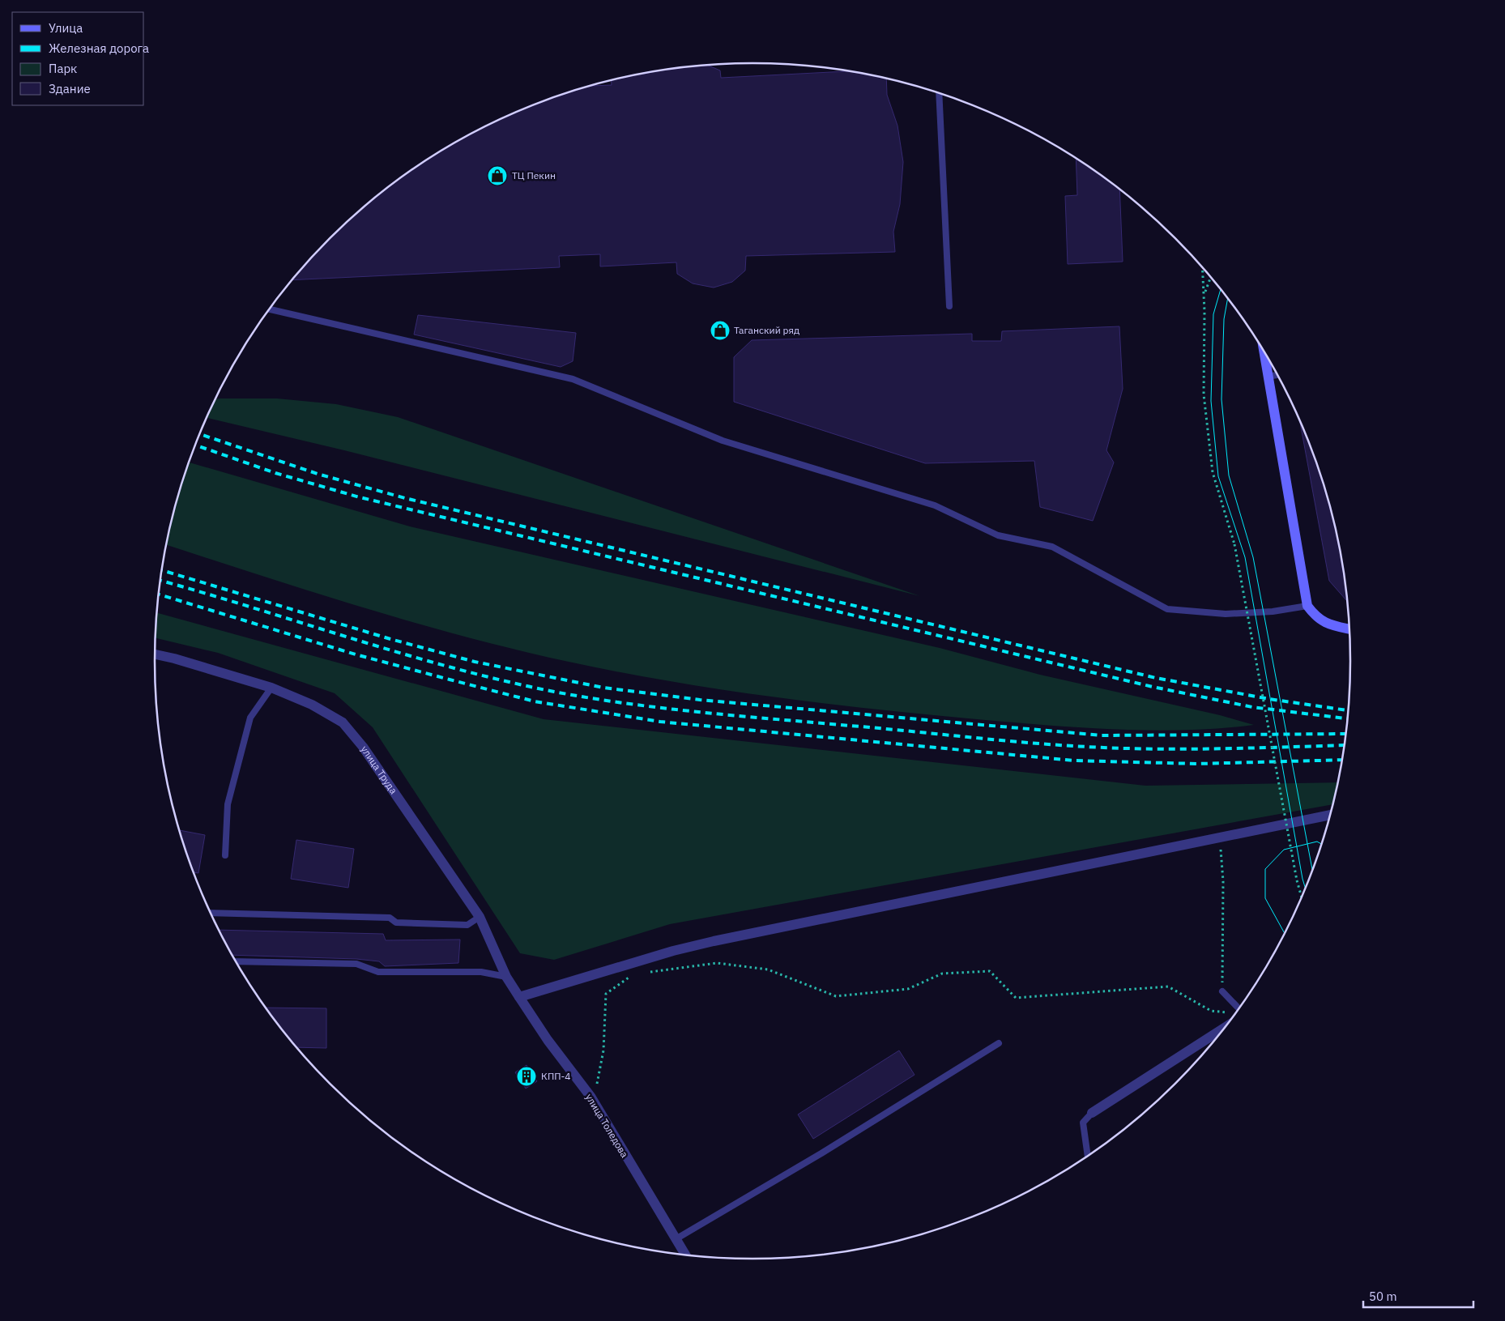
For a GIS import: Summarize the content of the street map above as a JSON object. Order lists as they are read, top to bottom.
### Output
{
  "streets": {
    "street": ["улица Труда", "улица Толедова"]
  },
  "crossings": [
    ["улица Труда", "улица Толедова"]
  ],
  "places": {
    "shop": ["ТЦ Пекин", "Таганский ряд"],
    "building": ["КПП-4"]
  },
  "legend": [
    "Улица",
    "Железная дорога",
    "Парк",
    "Здание"
  ],
  "scale_bar": "50 m"
}
